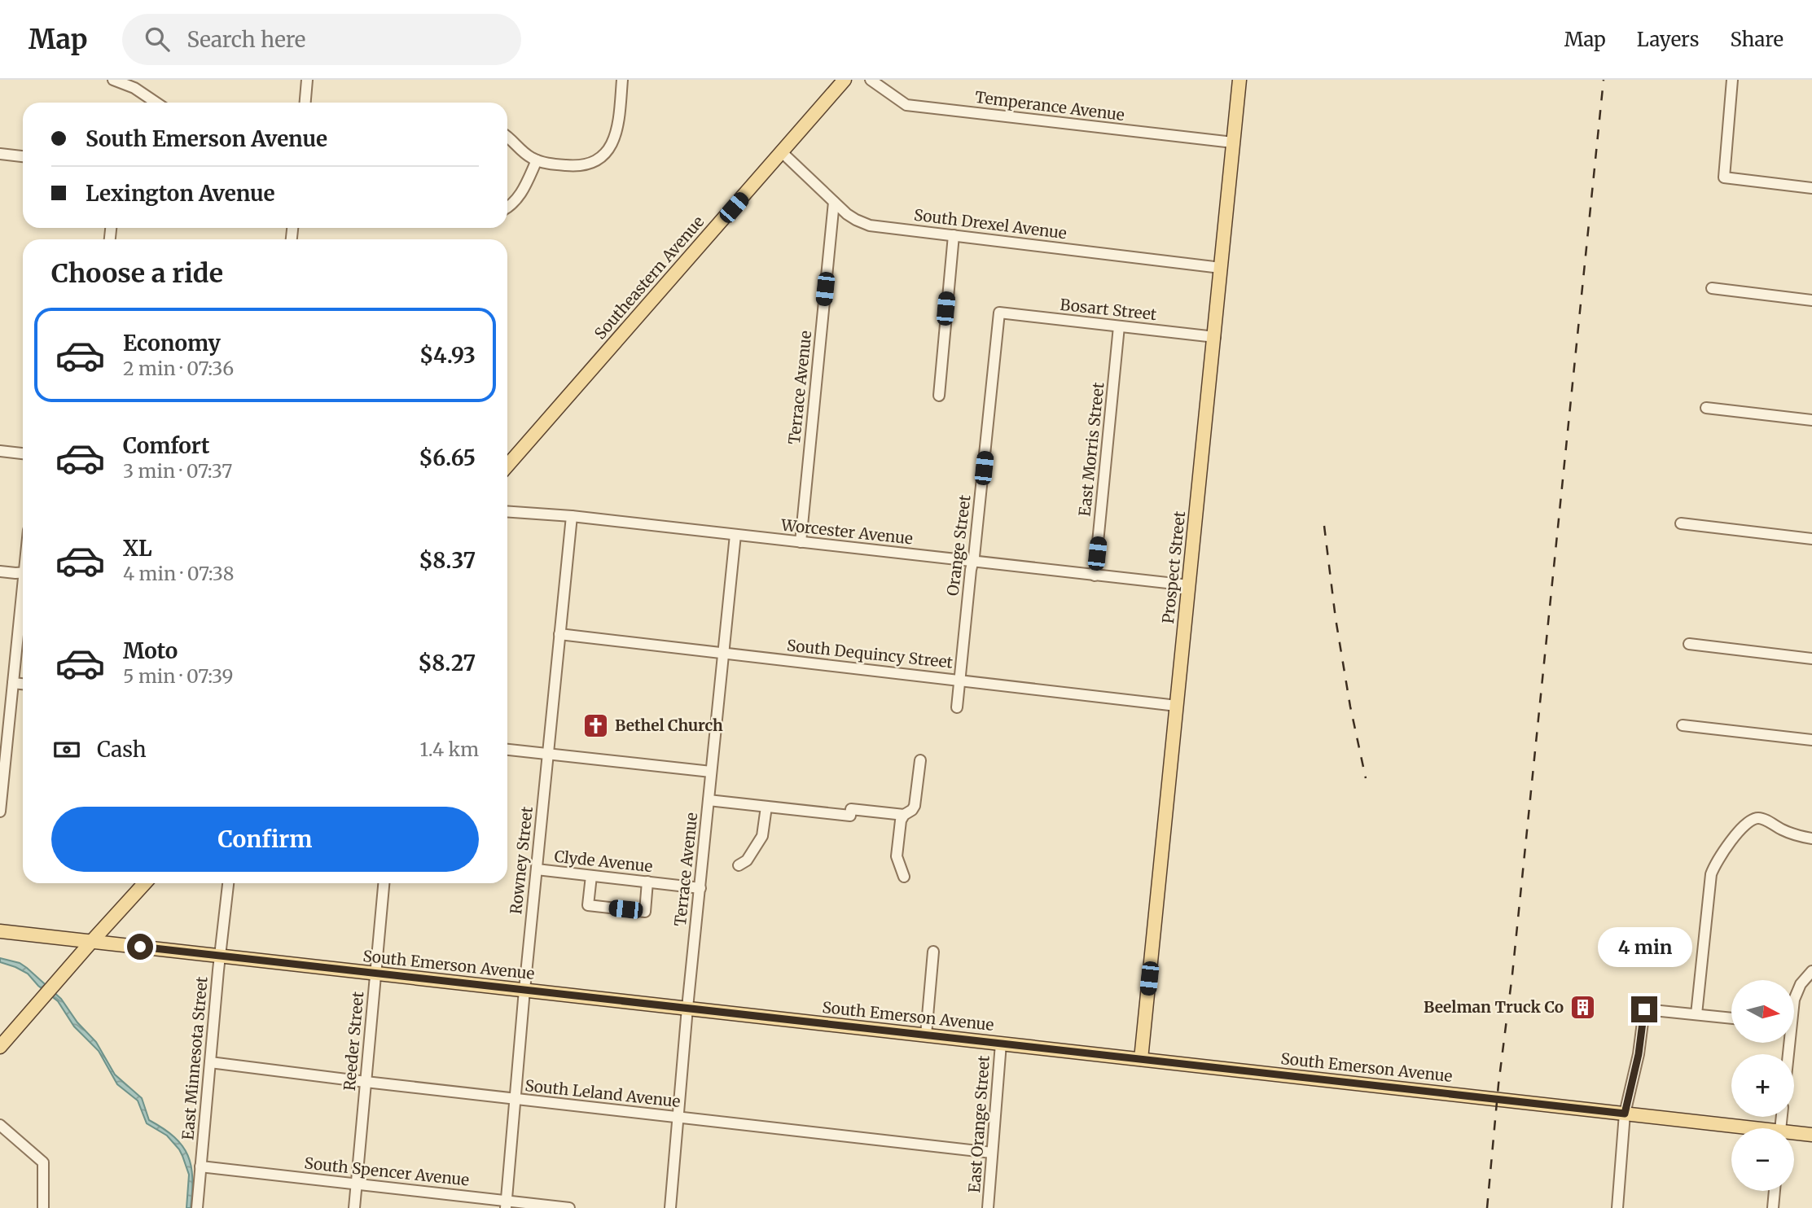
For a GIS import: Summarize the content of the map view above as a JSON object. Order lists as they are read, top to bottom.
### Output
{
  "streets": {
    "main road": ["Southeastern Avenue", "Prospect Street", "South Emerson Avenue"],
    "street": [
      "Temperance Avenue",
      "South Drexel Avenue",
      "Bosart Street",
      "Terrace Avenue",
      "East Morris Street",
      "Worcester Avenue",
      "Orange Street",
      "South Dequincy Street",
      "Rowney Street",
      "Clyde Avenue",
      "Reeder Street",
      "East Minnesota Street",
      "South Leland Avenue",
      "East Orange Street",
      "South Spencer Avenue"
    ]
  },
  "crossings": [
    ["Temperance Avenue", "Prospect Street"],
    ["South Drexel Avenue", "Southeastern Avenue"],
    ["South Drexel Avenue", "Terrace Avenue"],
    ["South Drexel Avenue", "Prospect Street"],
    ["Bosart Street", "East Morris Street"],
    ["Bosart Street", "Orange Street"],
    ["Bosart Street", "Prospect Street"],
    ["Terrace Avenue", "Worcester Avenue"],
    ["Terrace Avenue", "South Dequincy Street"],
    ["Terrace Avenue", "Clyde Avenue"],
    ["Terrace Avenue", "South Emerson Avenue"],
    ["Terrace Avenue", "South Leland Avenue"],
    ["East Morris Street", "Worcester Avenue"],
    ["Worcester Avenue", "Orange Street"],
    ["Worcester Avenue", "Prospect Street"],
    ["Worcester Avenue", "Rowney Street"],
    ["Orange Street", "South Dequincy Street"],
    ["Prospect Street", "South Dequincy Street"],
    ["Prospect Street", "South Emerson Avenue"],
    ["South Dequincy Street", "Rowney Street"],
    ["Rowney Street", "Clyde Avenue"],
    ["Rowney Street", "South Emerson Avenue"],
    ["Rowney Street", "South Leland Avenue"],
    ["Rowney Street", "South Spencer Avenue"],
    ["South Emerson Avenue", "Reeder Street"],
    ["South Emerson Avenue", "East Minnesota Street"],
    ["South Emerson Avenue", "East Orange Street"],
    ["Reeder Street", "South Leland Avenue"],
    ["Reeder Street", "South Spencer Avenue"],
    ["East Minnesota Street", "South Leland Avenue"],
    ["East Minnesota Street", "South Spencer Avenue"],
    ["South Leland Avenue", "East Orange Street"]
  ],
  "places": {
    "church": ["Bethel Church"],
    "building": ["Beelman Truck Co"]
  },
  "north": "right",
  "page": {
    "header": "Map",
    "search": "Search here",
    "nav": ["Map", "Layers", "Share"],
    "banner": ["South Emerson Avenue", "Lexington Avenue"],
    "heading": "Choose a ride",
    "list": [
      {
        "name": "Economy",
        "note": "2 min · 07:36",
        "value": "$4.93"
      },
      {
        "name": "Comfort",
        "note": "3 min · 07:37",
        "value": "$6.65"
      },
      {
        "name": "XL",
        "note": "4 min · 07:38",
        "value": "$8.37"
      },
      {
        "name": "Moto",
        "note": "5 min · 07:39",
        "value": "$8.27"
      }
    ],
    "pay": ["Cash", "1.4 km"],
    "buttons": "Confirm",
    "bubble": "4 min",
    "map_buttons": ["+", "−"]
  }
}
